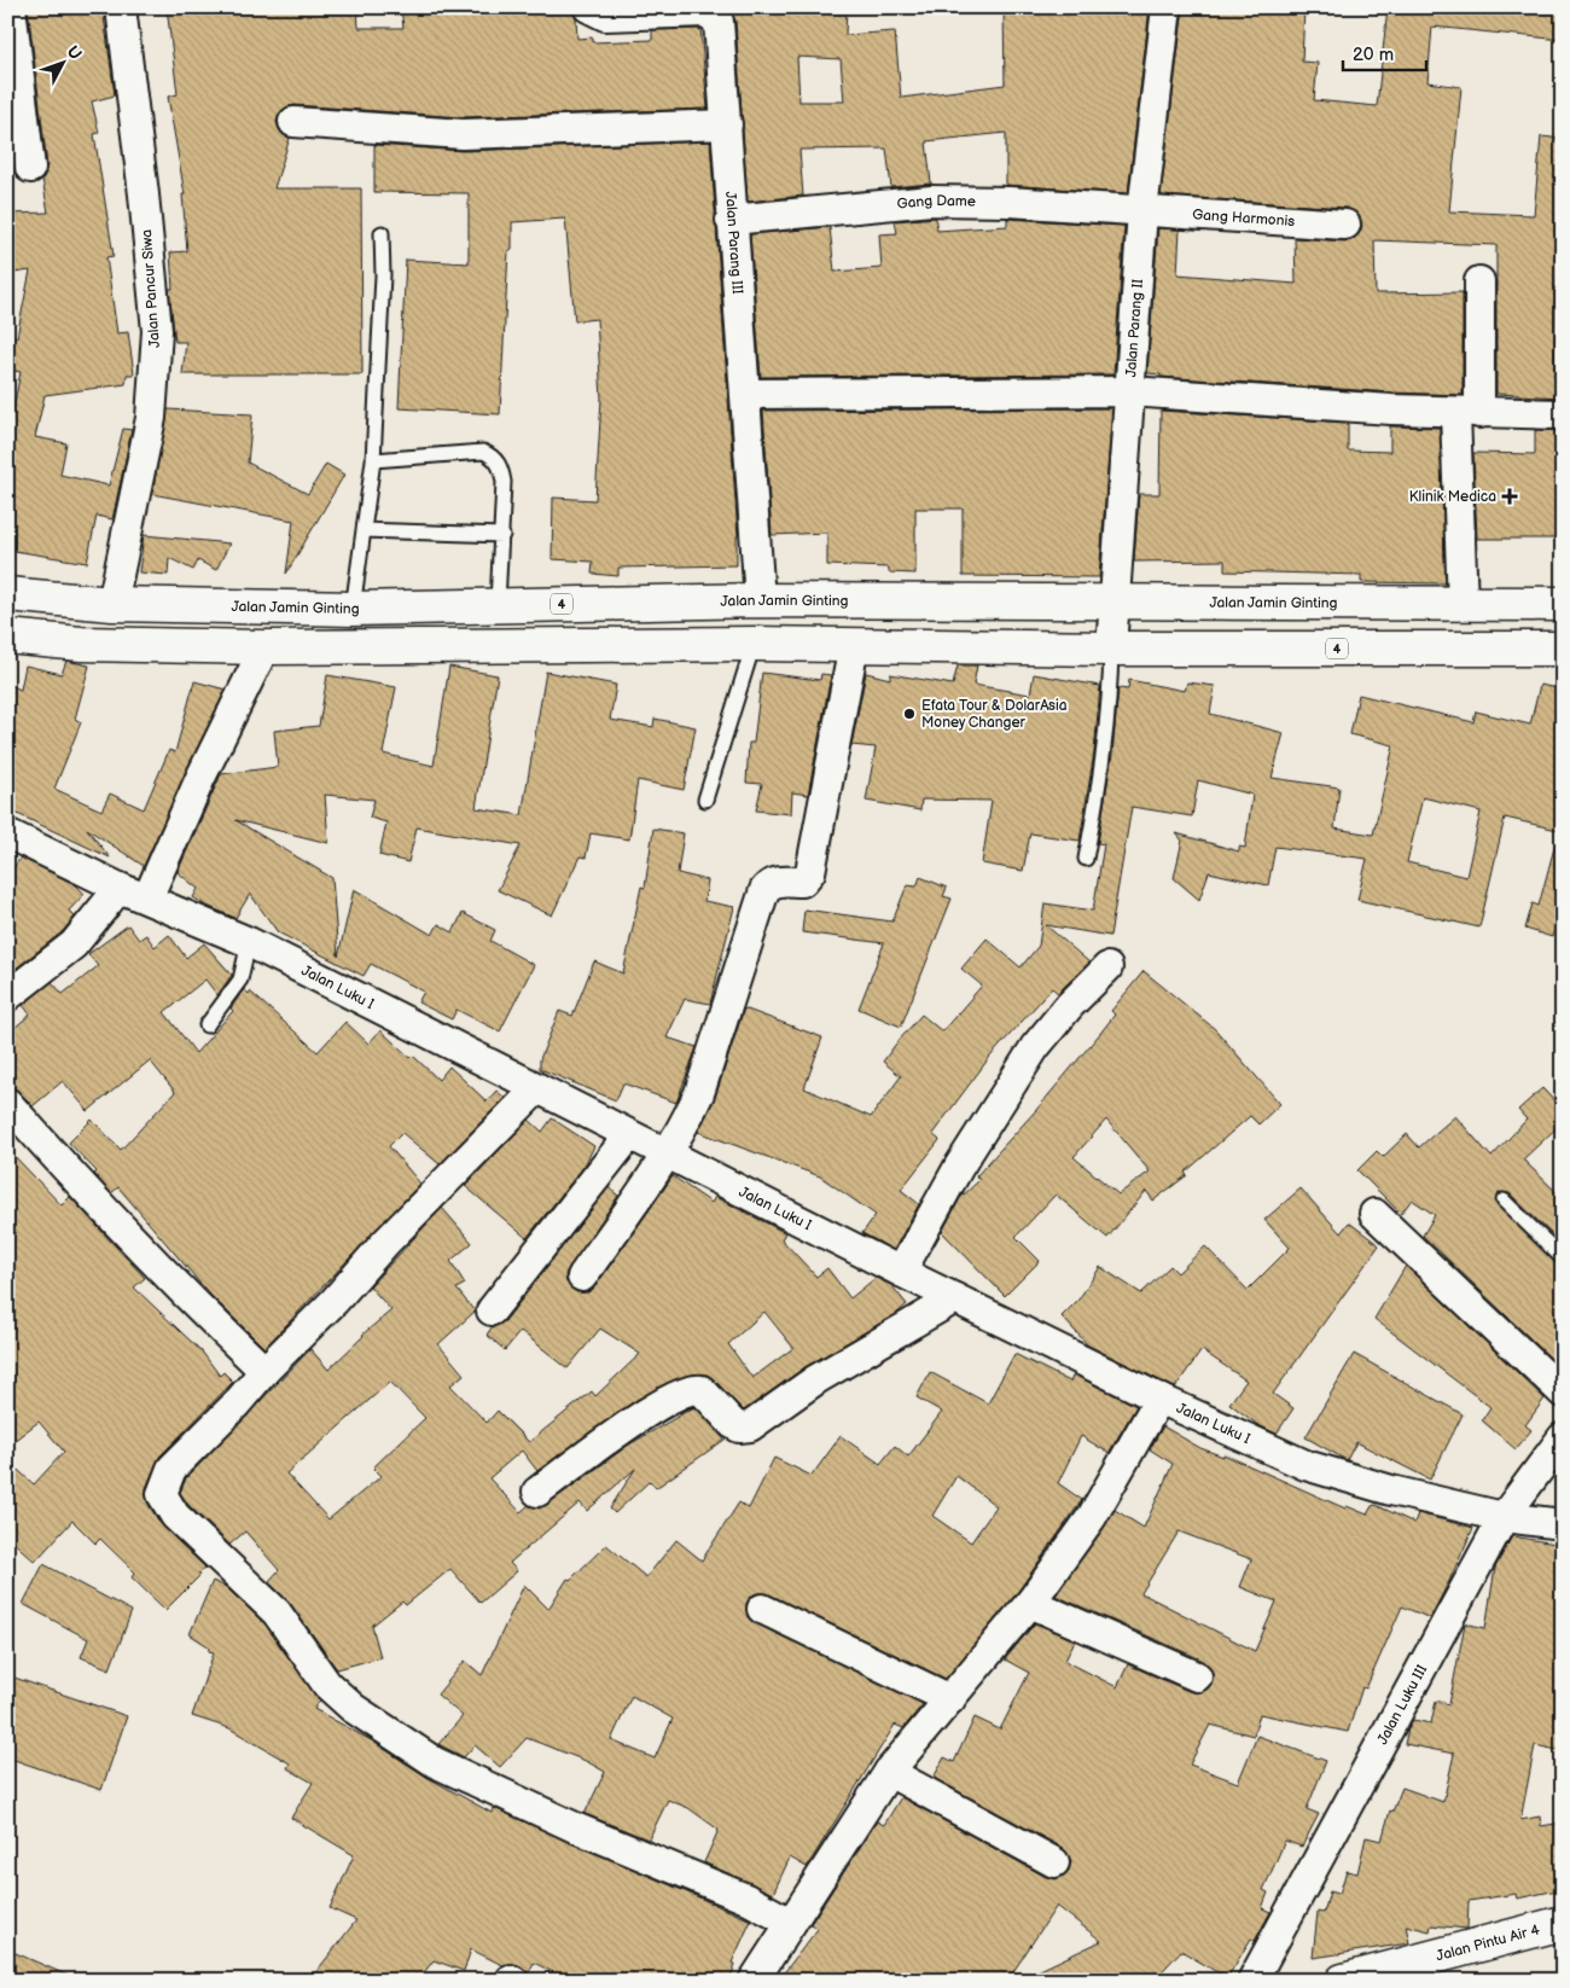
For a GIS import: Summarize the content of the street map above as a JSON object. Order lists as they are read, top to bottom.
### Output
{
  "streets": {
    "main road": ["Jalan Jamin Ginting", "4", "Jalan Pintu Air 4"],
    "street": [
      "Gang Dame",
      "Gang Harmonis",
      "Jalan Parang III",
      "Jalan Pancur Siwa",
      "Jalan Parang II",
      "Jalan Luku I",
      "Jalan Luku III"
    ]
  },
  "crossings": [
    ["Gang Dame", "Gang Harmonis"],
    ["Gang Dame", "Jalan Parang III"],
    ["Gang Dame", "Jalan Parang II"],
    ["Gang Harmonis", "Jalan Parang II"],
    ["Jalan Parang III", "Jalan Jamin Ginting"],
    ["Jalan Pancur Siwa", "Jalan Jamin Ginting"],
    ["Jalan Parang II", "Jalan Jamin Ginting"],
    ["Jalan Parang II", "4"],
    ["Jalan Luku I", "Jalan Luku III"]
  ],
  "places": {
    "health": ["Klinik Medica"],
    "other": ["Efata Tour & DolarAsia Money Changer"]
  },
  "scale_bar": "20 m",
  "north": "top right"
}
